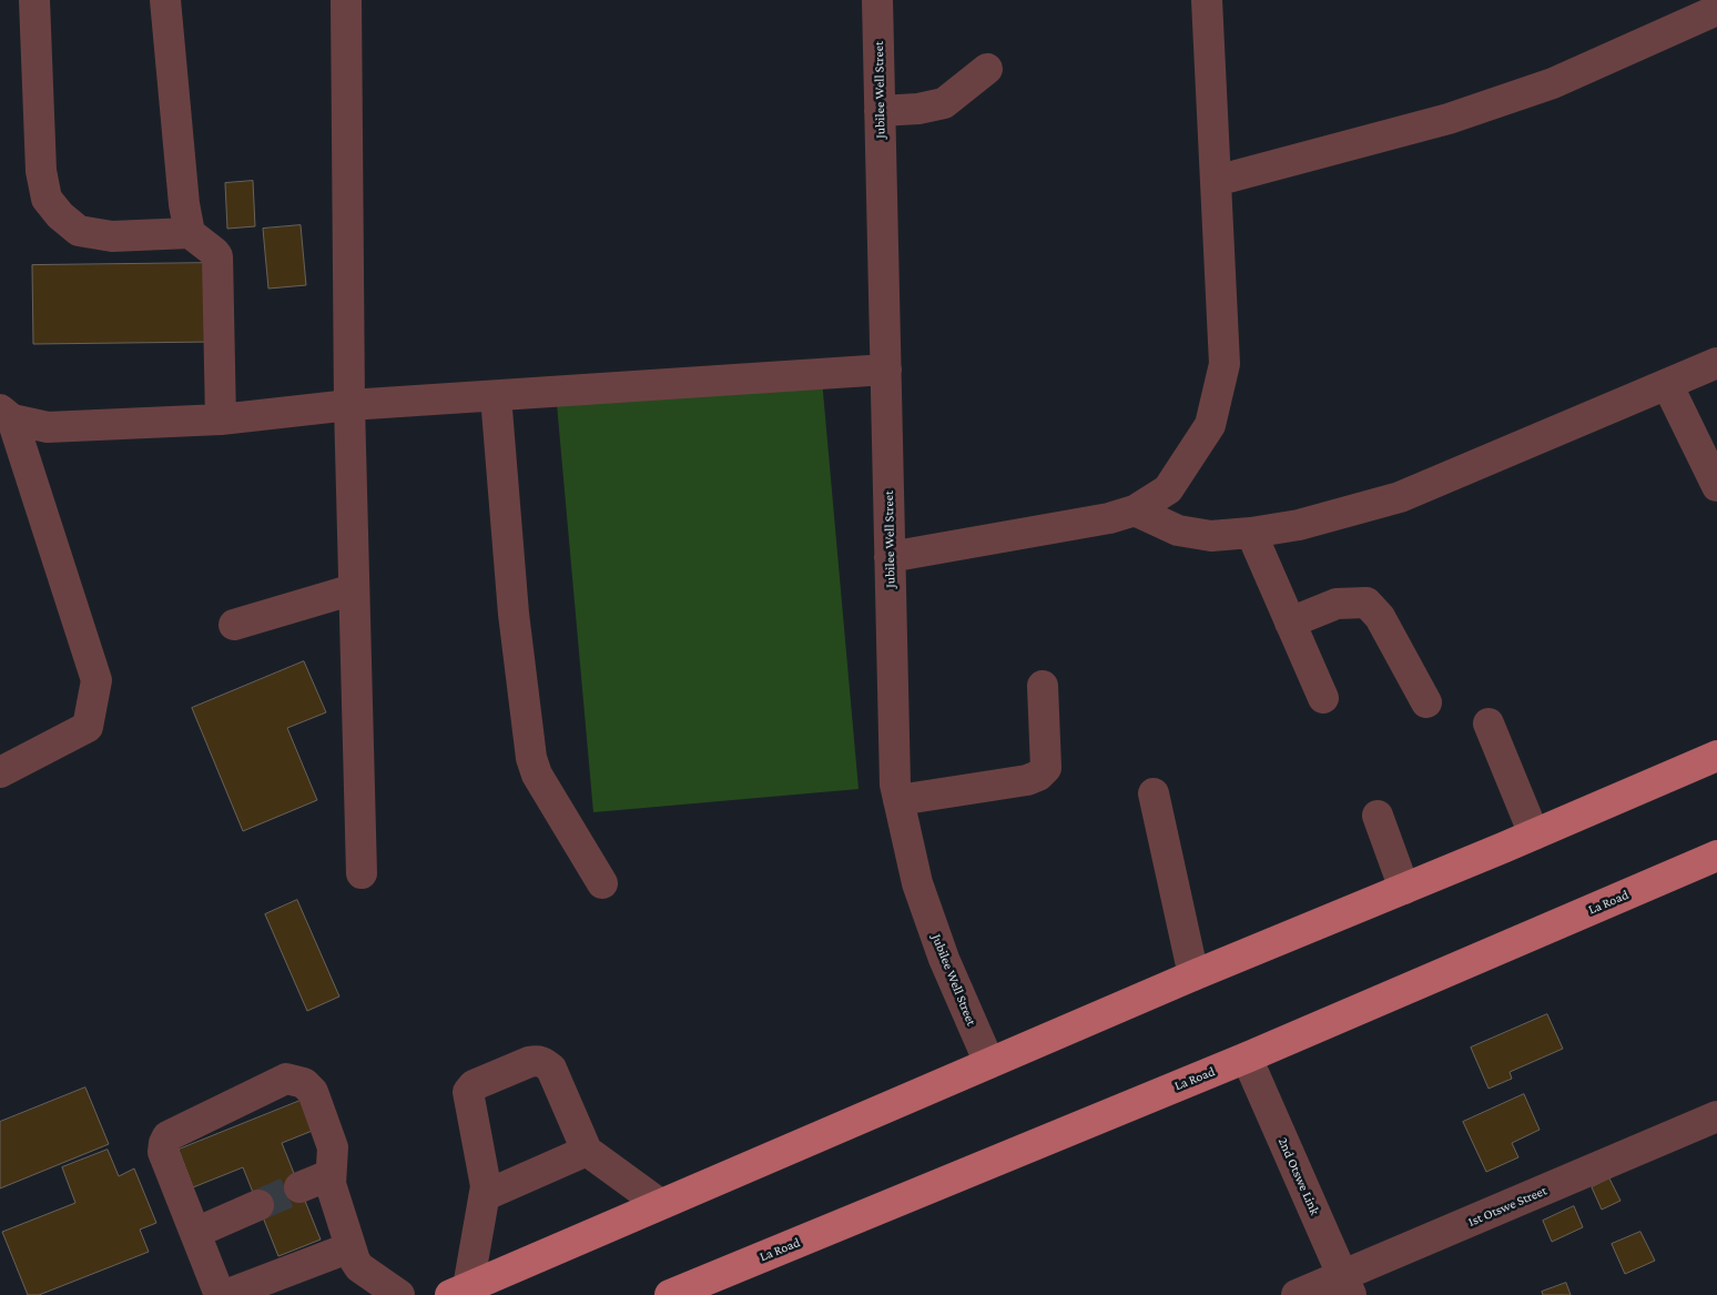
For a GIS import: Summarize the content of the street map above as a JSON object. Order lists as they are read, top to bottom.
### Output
{
  "streets": {
    "main road": ["La Road"],
    "street": ["Jubilee Well Street", "2nd Otswe Link", "1st Otswe Street"]
  },
  "crossings": [
    ["La Road", "2nd Otswe Link"],
    ["2nd Otswe Link", "1st Otswe Street"]
  ]
}
